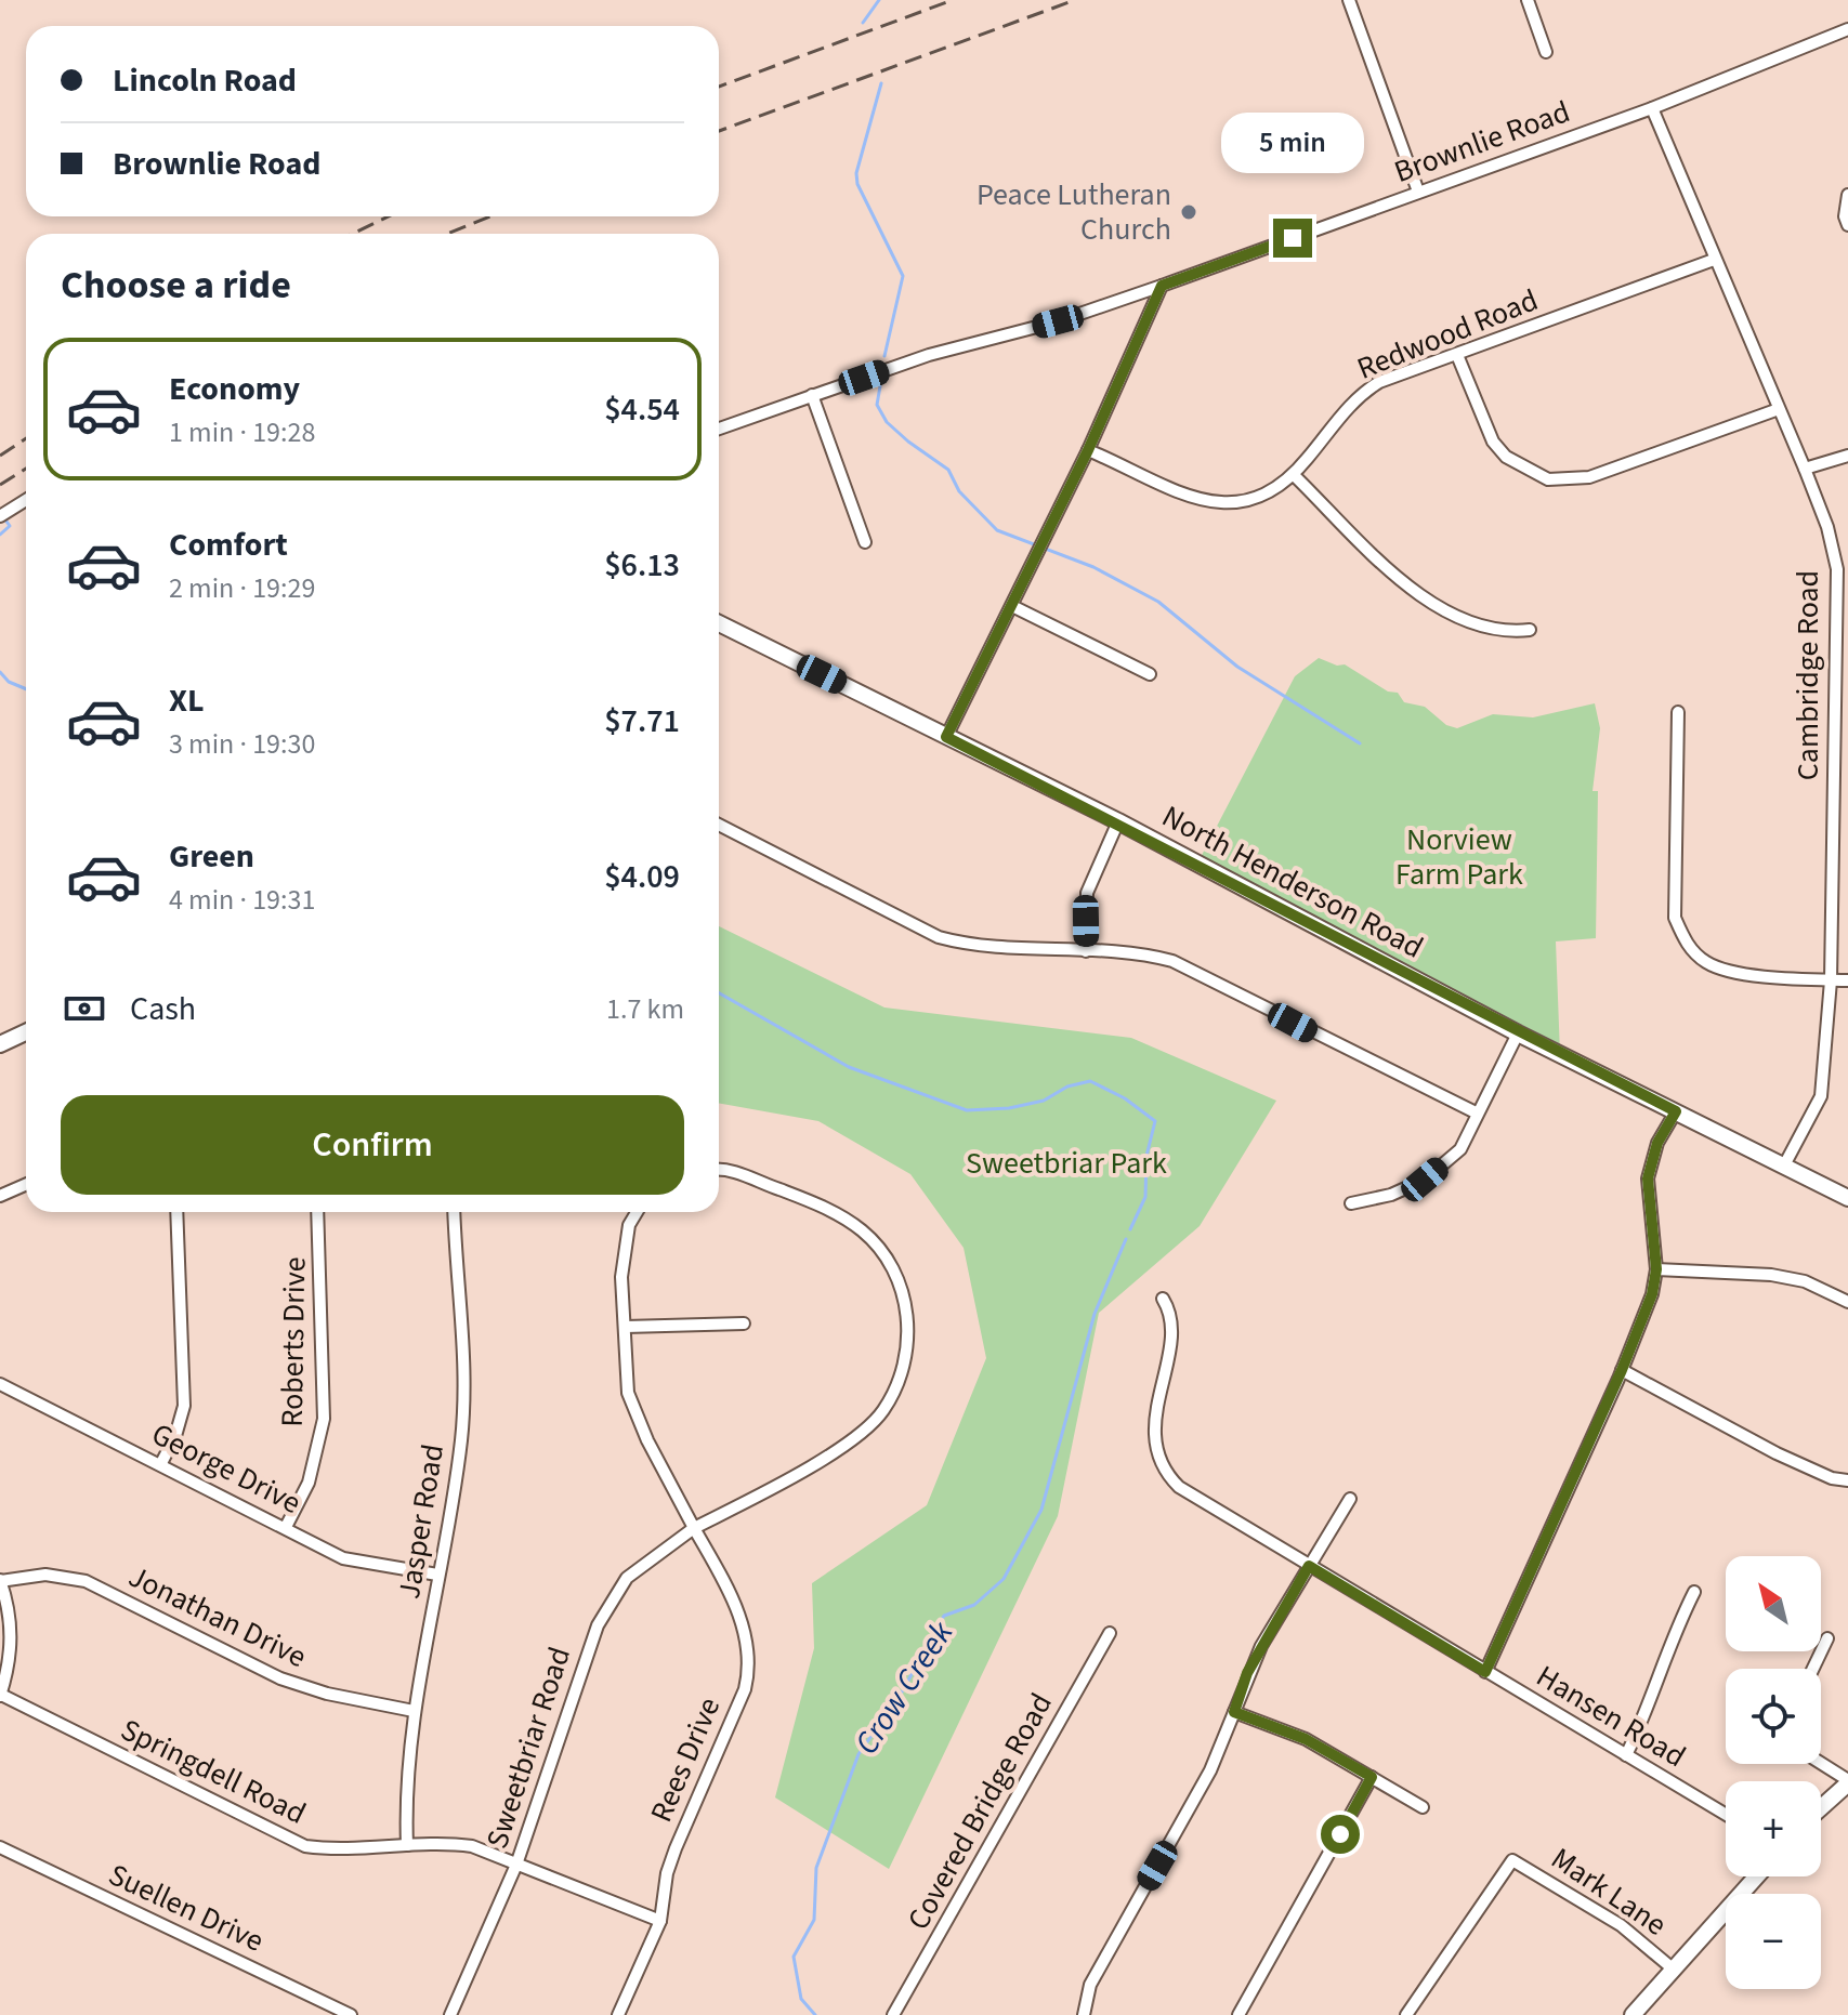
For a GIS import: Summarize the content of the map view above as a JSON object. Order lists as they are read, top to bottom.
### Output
{
  "streets": {
    "street": [
      "Brownlie Road",
      "Redwood Road",
      "Cambridge Road",
      "North Henderson Road",
      "Roberts Drive",
      "George Drive",
      "Jasper Road",
      "Jonathan Drive",
      "Hansen Road",
      "Sweetbriar Road",
      "Rees Drive",
      "Springdell Road",
      "Covered Bridge Road",
      "Mark Lane",
      "Suellen Drive"
    ]
  },
  "crossings": [
    ["Brownlie Road", "Cambridge Road"],
    ["Redwood Road", "Cambridge Road"],
    ["Cambridge Road", "North Henderson Road"],
    ["Roberts Drive", "George Drive"],
    ["George Drive", "Jasper Road"],
    ["Jasper Road", "Jonathan Drive"],
    ["Jasper Road", "Springdell Road"],
    ["Sweetbriar Road", "Rees Drive"],
    ["Sweetbriar Road", "Springdell Road"],
    ["Rees Drive", "Springdell Road"]
  ],
  "water": ["Crow Creek"],
  "parks": ["Norview Farm Park", "Sweetbriar Park"],
  "places": ["Peace Lutheran Church"],
  "north": "top left",
  "page": {
    "banner": ["Lincoln Road", "Brownlie Road"],
    "bubble": "5 min",
    "heading": "Choose a ride",
    "list": [
      {
        "name": "Economy",
        "note": "1 min · 19:28",
        "value": "$4.54"
      },
      {
        "name": "Comfort",
        "note": "2 min · 19:29",
        "value": "$6.13"
      },
      {
        "name": "XL",
        "note": "3 min · 19:30",
        "value": "$7.71"
      },
      {
        "name": "Green",
        "note": "4 min · 19:31",
        "value": "$4.09"
      }
    ],
    "pay": ["Cash", "1.7 km"],
    "buttons": "Confirm",
    "map_buttons": ["+", "−"]
  }
}
